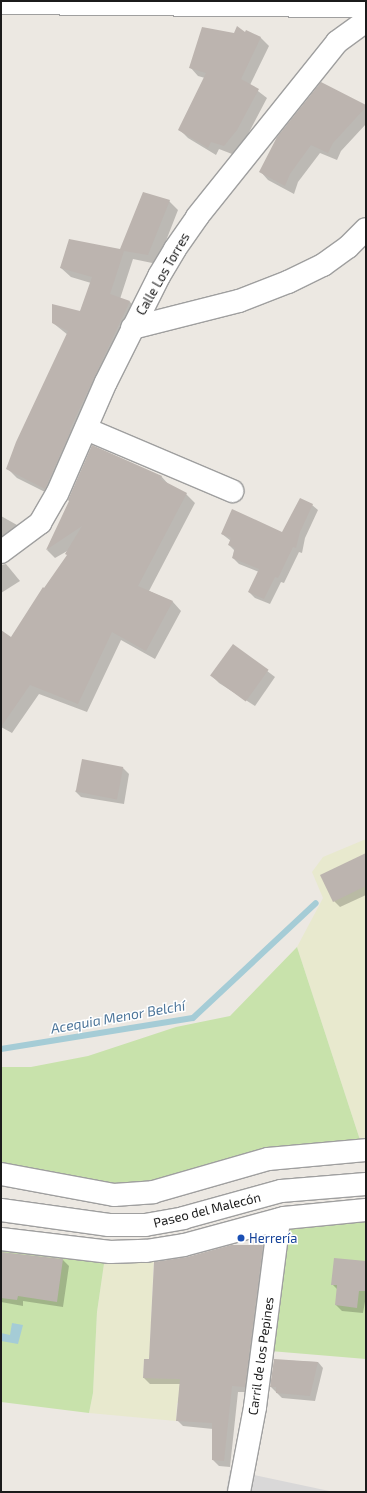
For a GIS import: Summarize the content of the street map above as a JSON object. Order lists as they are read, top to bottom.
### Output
{
  "streets": {
    "street": ["Calle Los Torres", "Paseo del Malecón", "Carril de los Pepines"]
  },
  "water": ["Acequia Menor Belchí"],
  "places": ["Herrería"]
}
